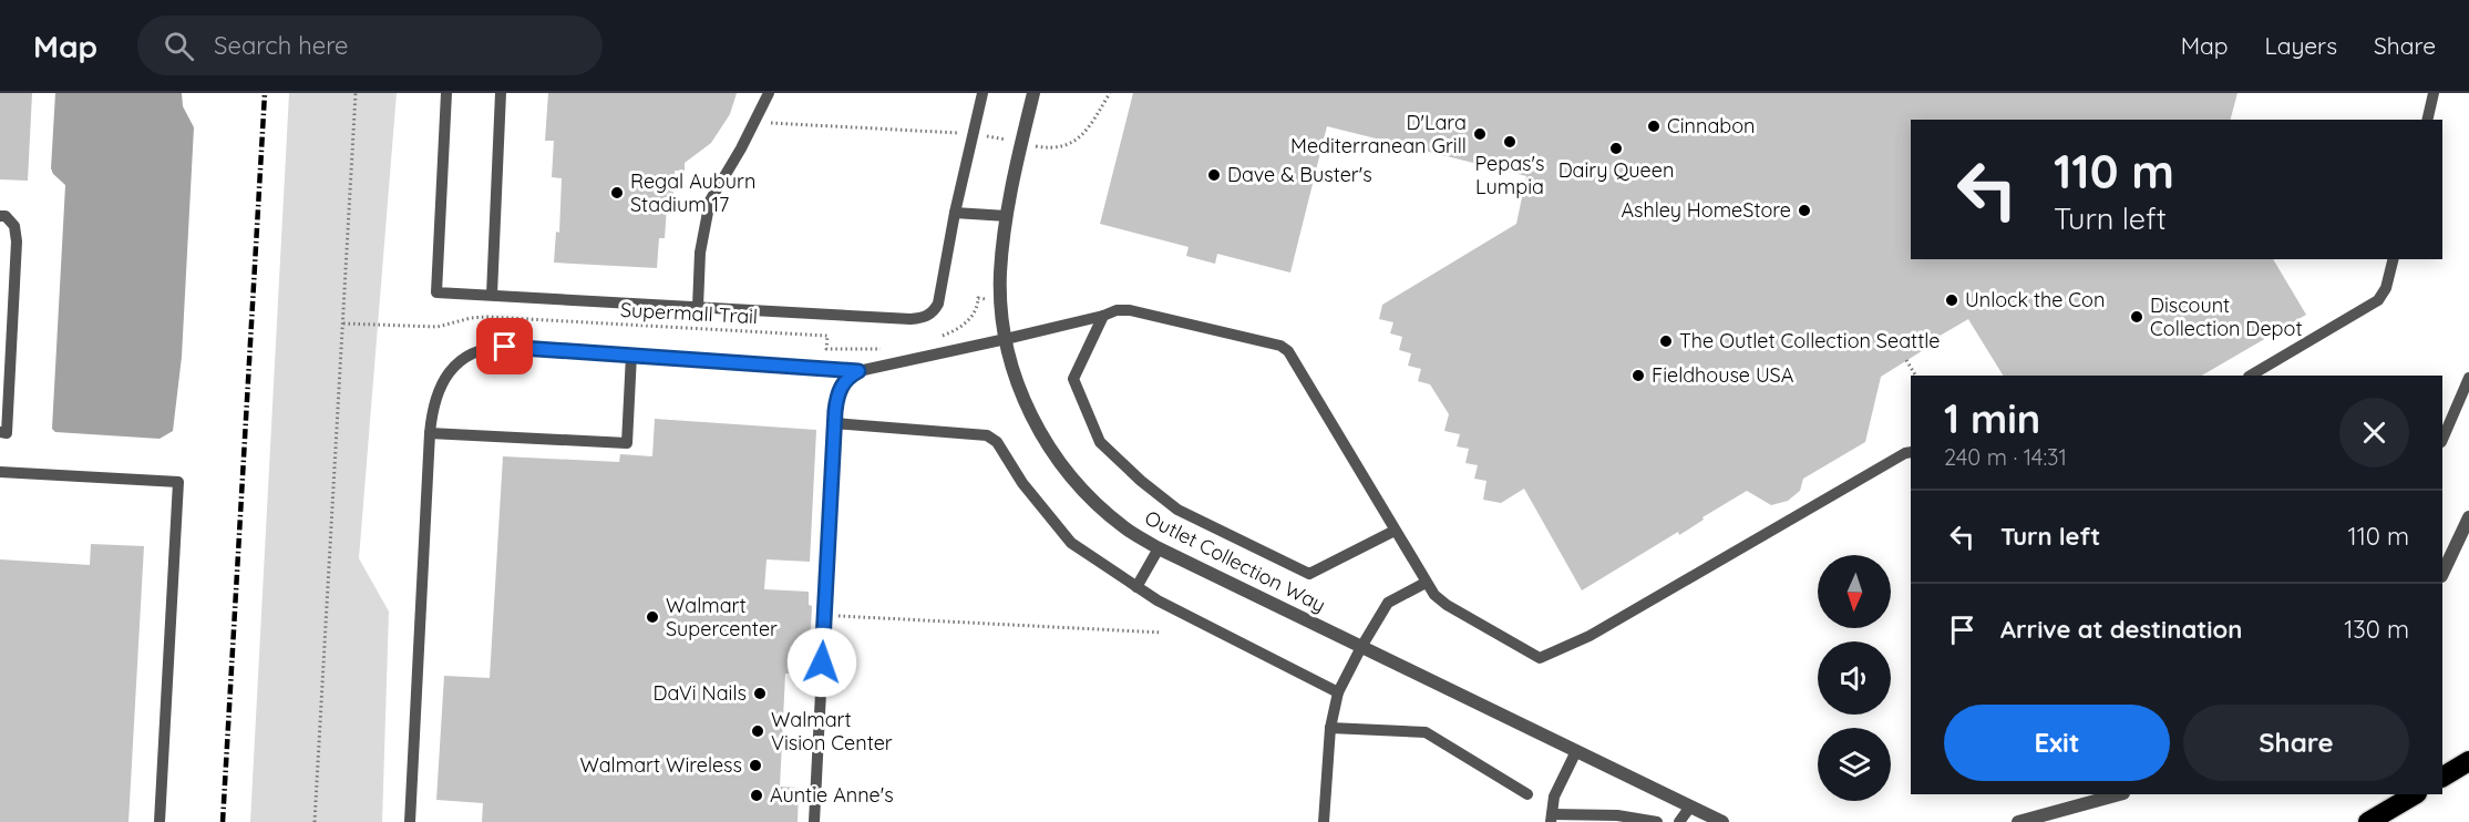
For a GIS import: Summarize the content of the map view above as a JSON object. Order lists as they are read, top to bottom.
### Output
{
  "streets": {
    "street": ["Outlet Collection Way"],
    "path": ["Supermall Trail"]
  },
  "places": [
    "Cinnabon",
    "D'Lara Mediterranean Grill",
    "Pepas's Lumpia",
    "Dairy Queen",
    "Dave & Buster's",
    "Regal Auburn Stadium 17",
    "Ashley HomeStore",
    "Unlock the Con",
    "Discount Collection Depot",
    "The Outlet Collection Seattle",
    "Fieldhouse USA",
    "Walmart Supercenter",
    "DaVi Nails",
    "Walmart Vision Center",
    "Walmart Wireless",
    "Auntie Anne's"
  ],
  "north": "bottom",
  "page": {
    "header": "Map",
    "search": "Search here",
    "nav": ["Map", "Layers", "Share"],
    "turn": ["110 m", "Turn left"],
    "heading": ["1 min", "240 m · 14:31"],
    "list": [
      {
        "name": "Turn left",
        "value": "110 m"
      },
      {
        "name": "Arrive at destination",
        "value": "130 m"
      }
    ],
    "buttons": ["Exit", "Share"]
  }
}
